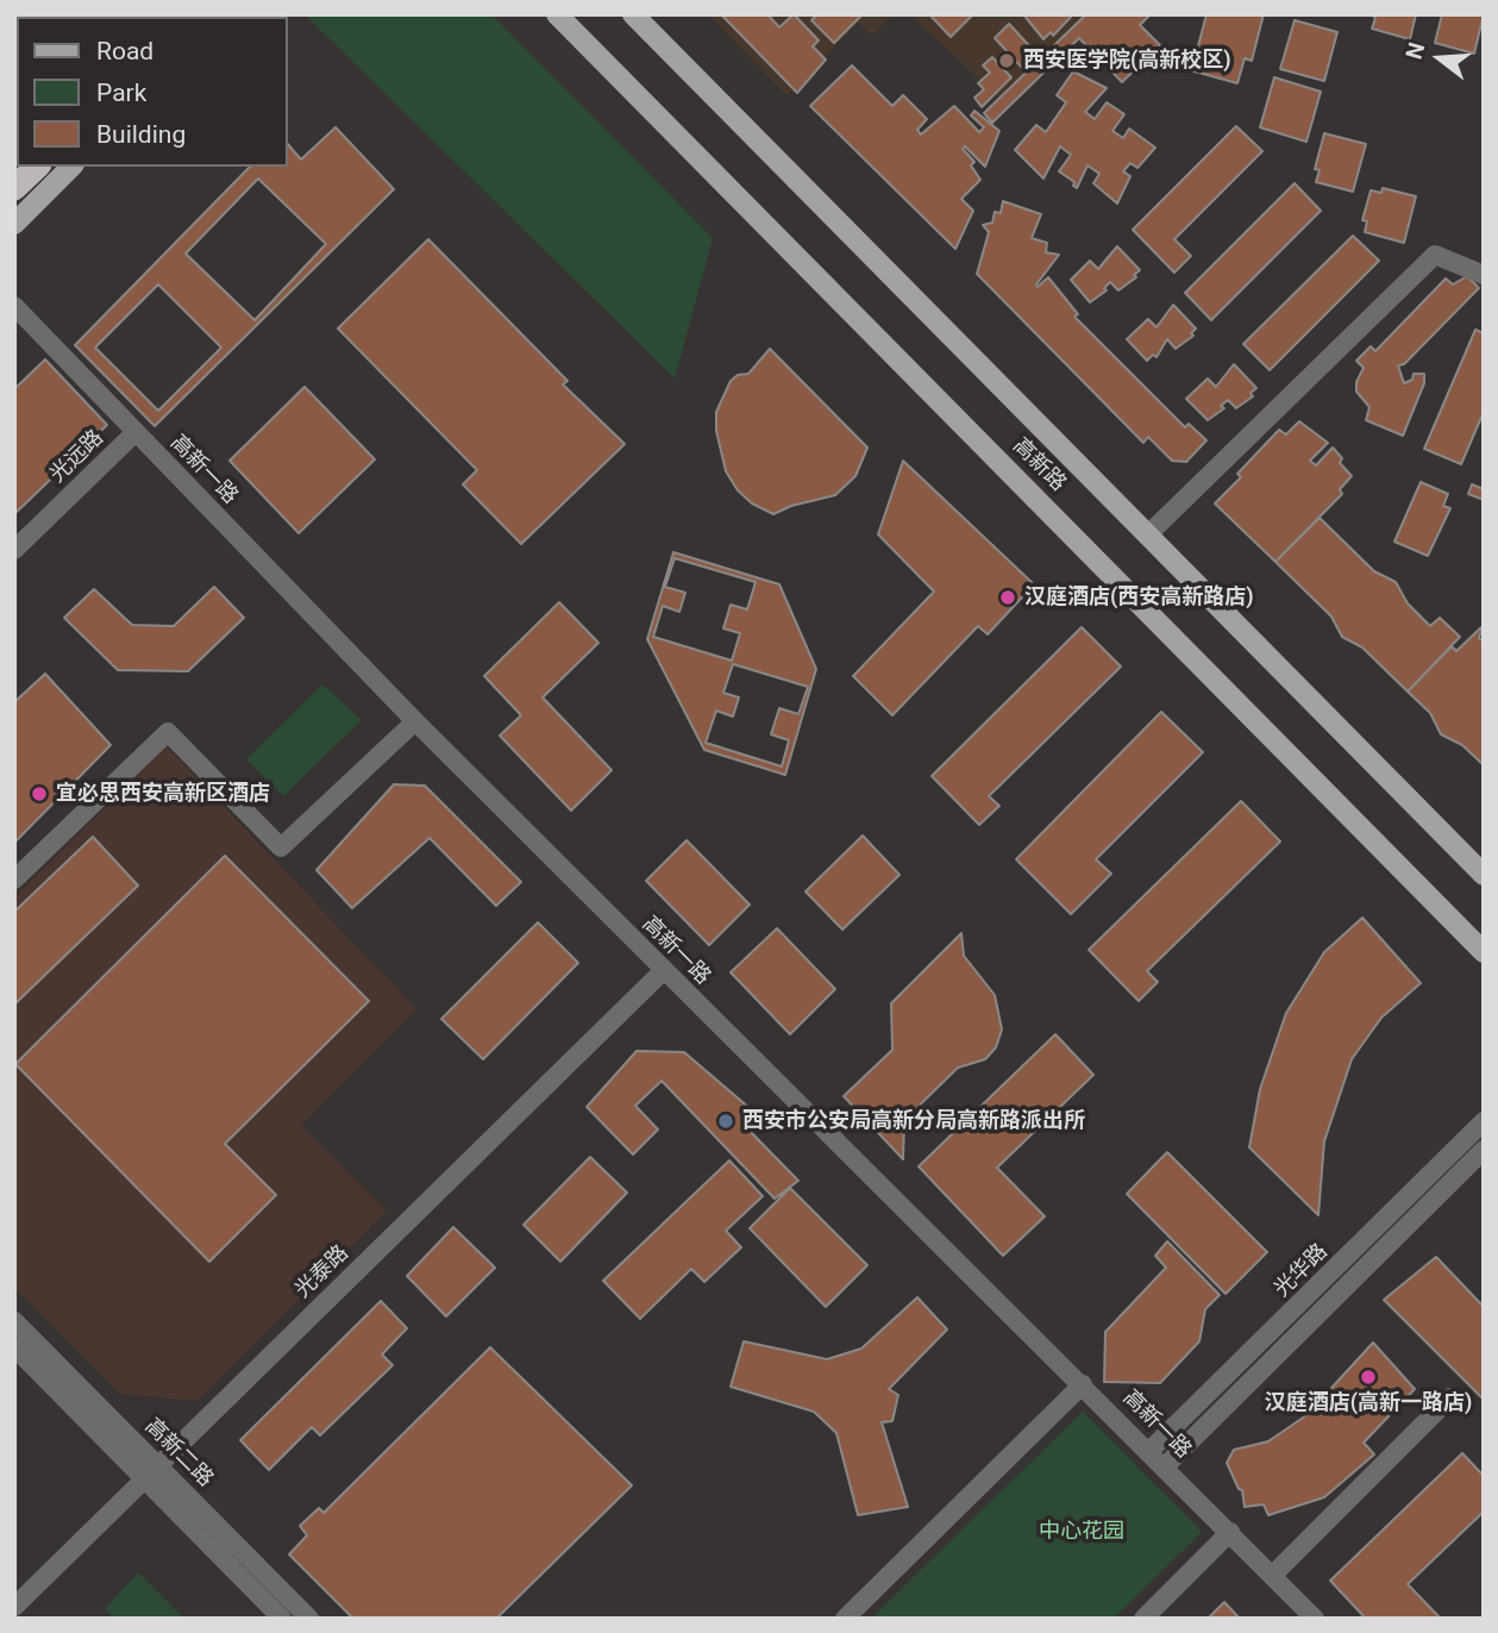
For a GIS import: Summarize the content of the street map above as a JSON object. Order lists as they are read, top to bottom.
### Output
{
  "streets": {
    "main road": ["高新路"],
    "street": [
      "光远路",
      "高新一路",
      "光华路",
      "光泰路",
      "高新二路"
    ]
  },
  "crossings": [
    ["光远路", "高新一路"],
    ["高新一路", "光华路"],
    ["高新一路", "光泰路"],
    ["光泰路", "高新二路"]
  ],
  "parks": ["中心花园"],
  "places": [
    "西安医学院(高新校区)",
    "汉庭酒店(西安高新路店)",
    "宜必思西安高新区酒店",
    "西安市公安局高新分局高新路派出所",
    "汉庭酒店(高新一路店)"
  ],
  "legend": ["Road", "Park", "Building"],
  "north": "left"
}
